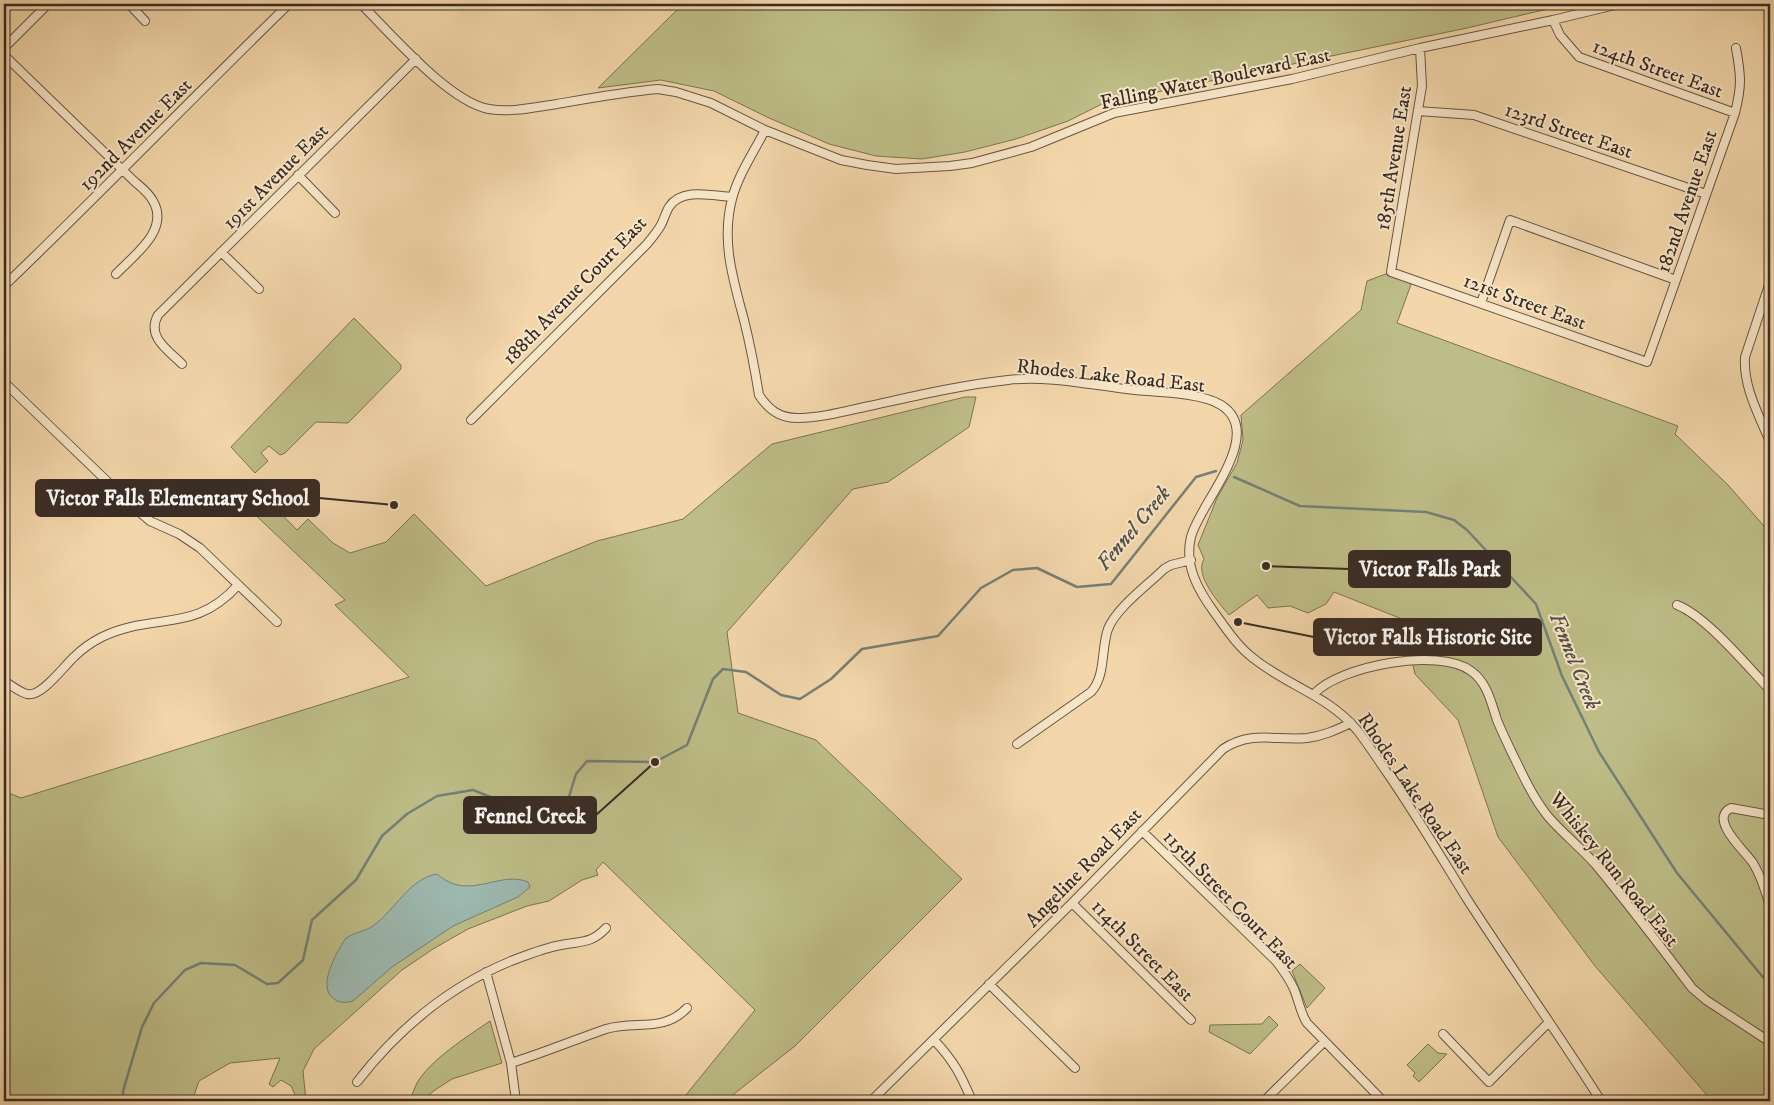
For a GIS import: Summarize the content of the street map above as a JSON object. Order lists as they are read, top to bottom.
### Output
{
  "streets": {
    "street": [
      "124th Street East",
      "Falling Water Boulevard East",
      "123rd Street East",
      "192nd Avenue East",
      "185th Avenue East",
      "191st Avenue East",
      "182nd Avenue East",
      "188th Avenue Court East",
      "121st Street East",
      "Rhodes Lake Road East",
      "Angeline Road East",
      "Whiskey Run Road East",
      "115th Street Court East",
      "114th Street East"
    ]
  },
  "crossings": [
    ["124th Street East", "Falling Water Boulevard East"],
    ["124th Street East", "182nd Avenue East"],
    ["Falling Water Boulevard East", "185th Avenue East"],
    ["Falling Water Boulevard East", "Rhodes Lake Road East"],
    ["123rd Street East", "185th Avenue East"],
    ["123rd Street East", "182nd Avenue East"],
    ["185th Avenue East", "121st Street East"],
    ["182nd Avenue East", "121st Street East"],
    ["188th Avenue Court East", "Rhodes Lake Road East"],
    ["Rhodes Lake Road East", "Angeline Road East"],
    ["Rhodes Lake Road East", "Whiskey Run Road East"],
    ["Angeline Road East", "115th Street Court East"],
    ["Angeline Road East", "114th Street East"]
  ],
  "water": ["Fennel Creek"],
  "places": [
    "Victor Falls Elementary School",
    "Victor Falls Park",
    "Victor Falls Historic Site",
    "Fennel Creek"
  ]
}
